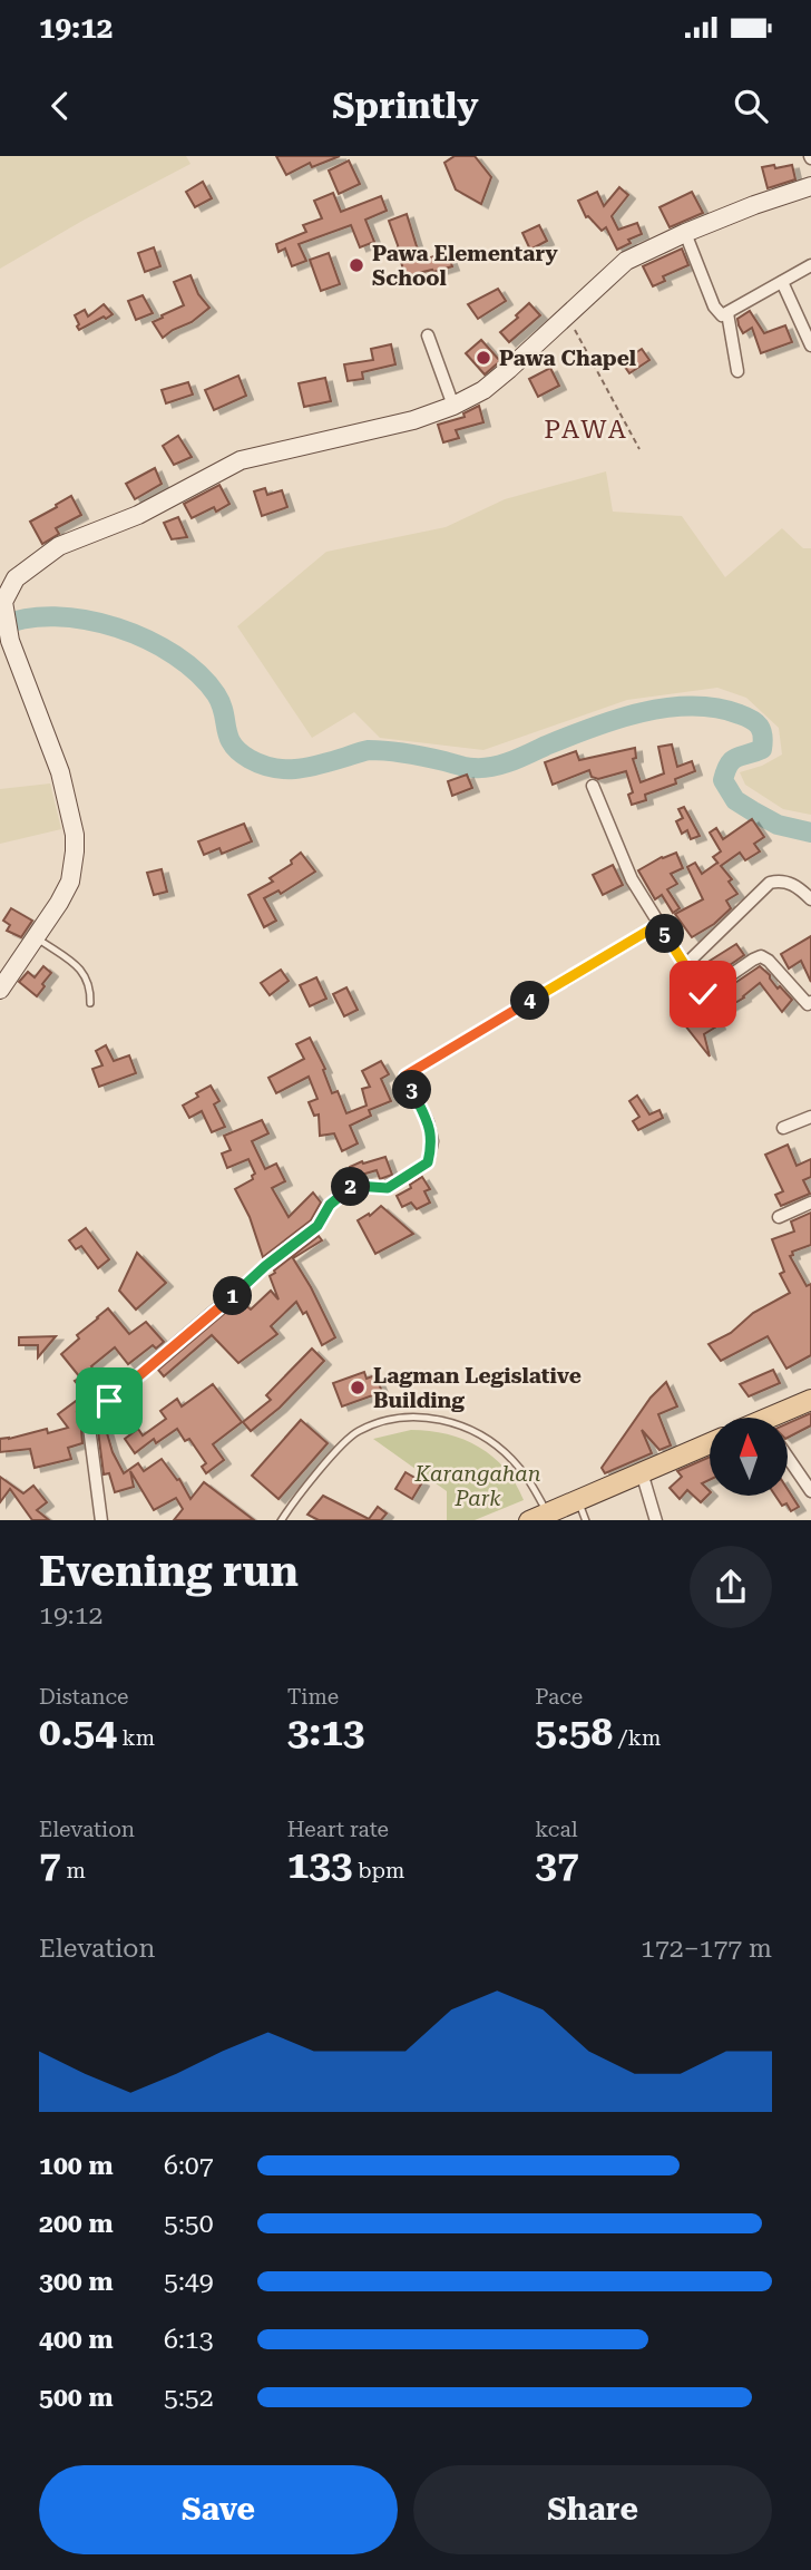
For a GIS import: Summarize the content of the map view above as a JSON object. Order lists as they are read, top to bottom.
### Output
{
  "districts": ["PAWA"],
  "parks": ["Karangahan Park"],
  "places": ["Pawa Elementary School", "Pawa Chapel", "Lagman Legislative Building"],
  "north": "top",
  "page": {
    "status": "19:12",
    "header": "Sprintly",
    "pins": [
      "5",
      "4",
      "3",
      "2",
      "1"
    ],
    "heading": ["Evening run", "19:12"],
    "stats": [
      ["Distance", "0.54 km"],
      ["Time", "3:13"],
      ["Pace", "5:58 /km"],
      ["Elevation", "7 m"],
      ["Heart rate", "133 bpm"],
      ["kcal", "37"]
    ],
    "chart": ["Elevation", "172–177 m"],
    "list": [
      {
        "name": "100 m",
        "note": "6:07"
      },
      {
        "name": "200 m",
        "note": "5:50"
      },
      {
        "name": "300 m",
        "note": "5:49"
      },
      {
        "name": "400 m",
        "note": "6:13"
      },
      {
        "name": "500 m",
        "note": "5:52"
      }
    ],
    "buttons": ["Save", "Share"]
  }
}
